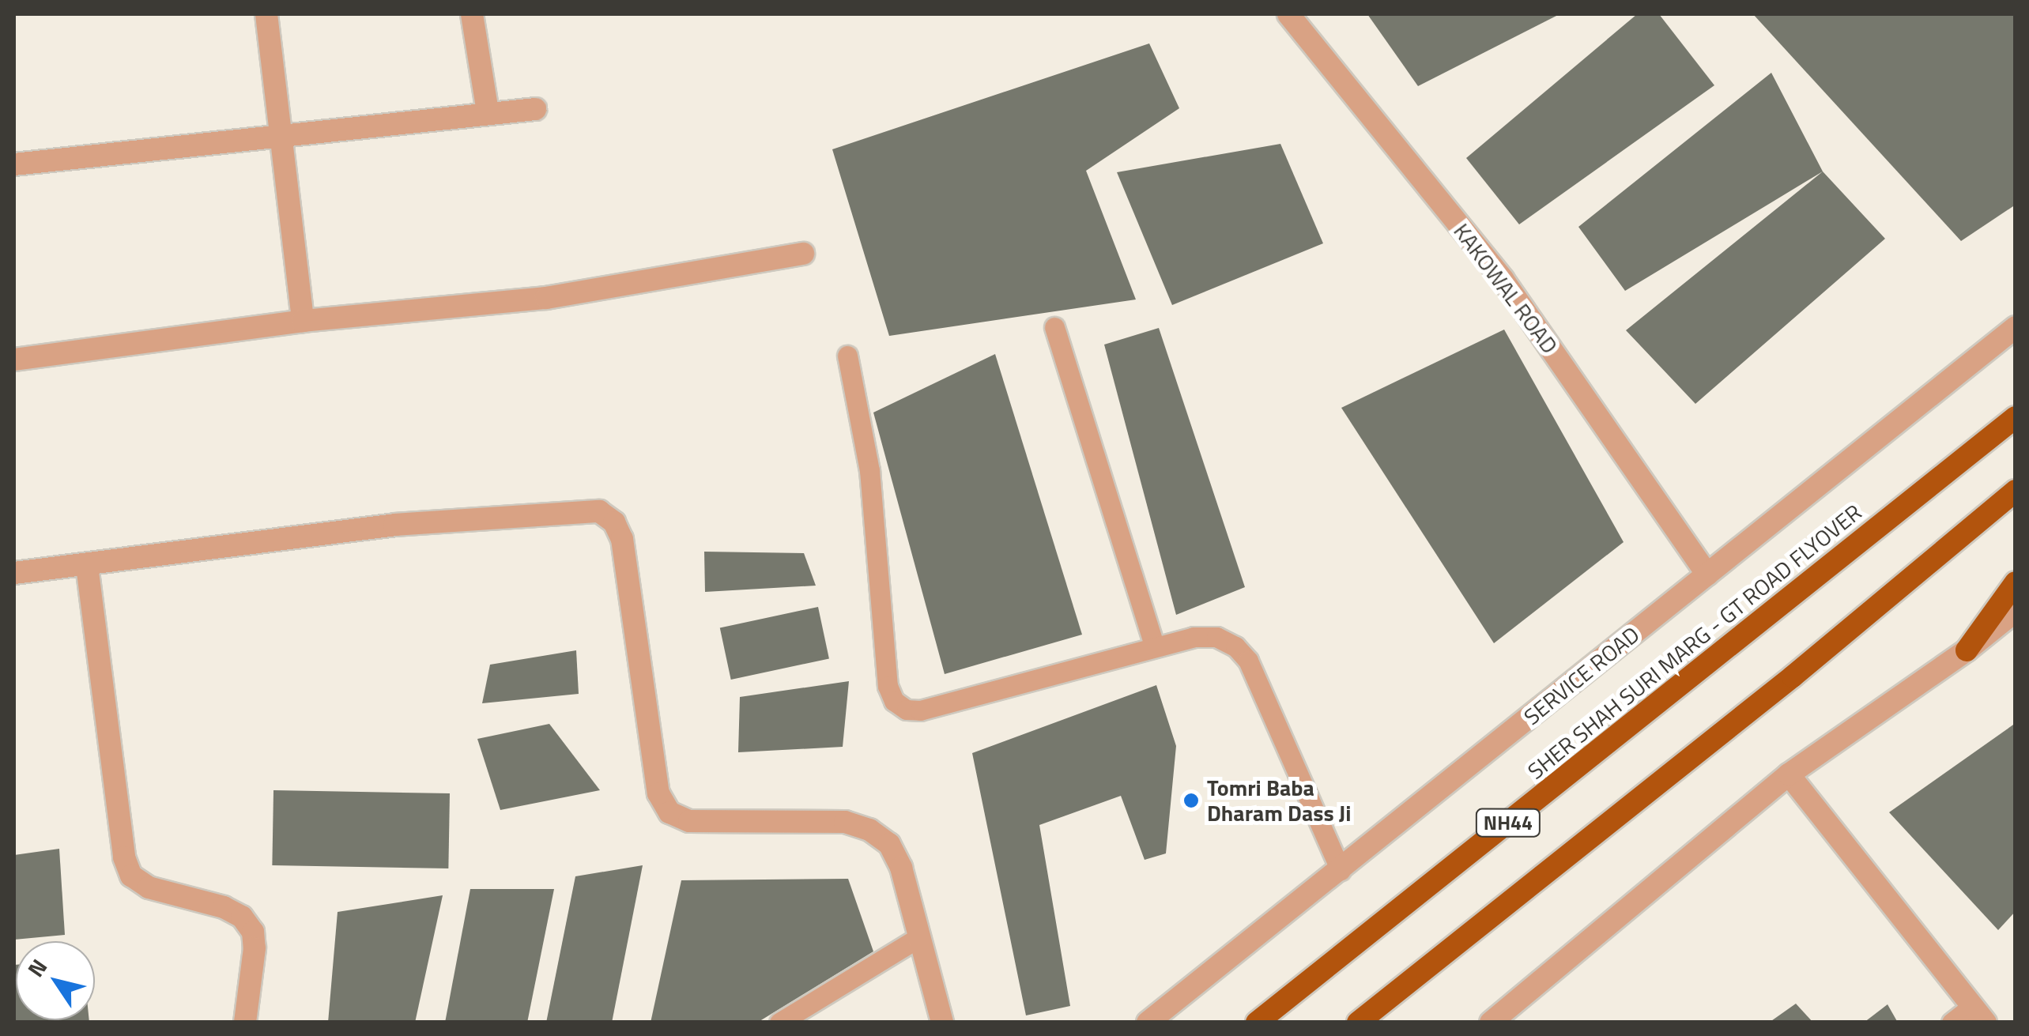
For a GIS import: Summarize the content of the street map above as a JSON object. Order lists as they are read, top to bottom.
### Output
{
  "streets": {
    "highway": ["SHER SHAH SURI MARG - GT ROAD FLYOVER", "NH44"],
    "street": ["KAKOWAL ROAD", "SERVICE ROAD"]
  },
  "crossings": [
    ["KAKOWAL ROAD", "SERVICE ROAD"]
  ],
  "places": ["Tomri Baba Dharam Dass Ji"],
  "north": "top left"
}
